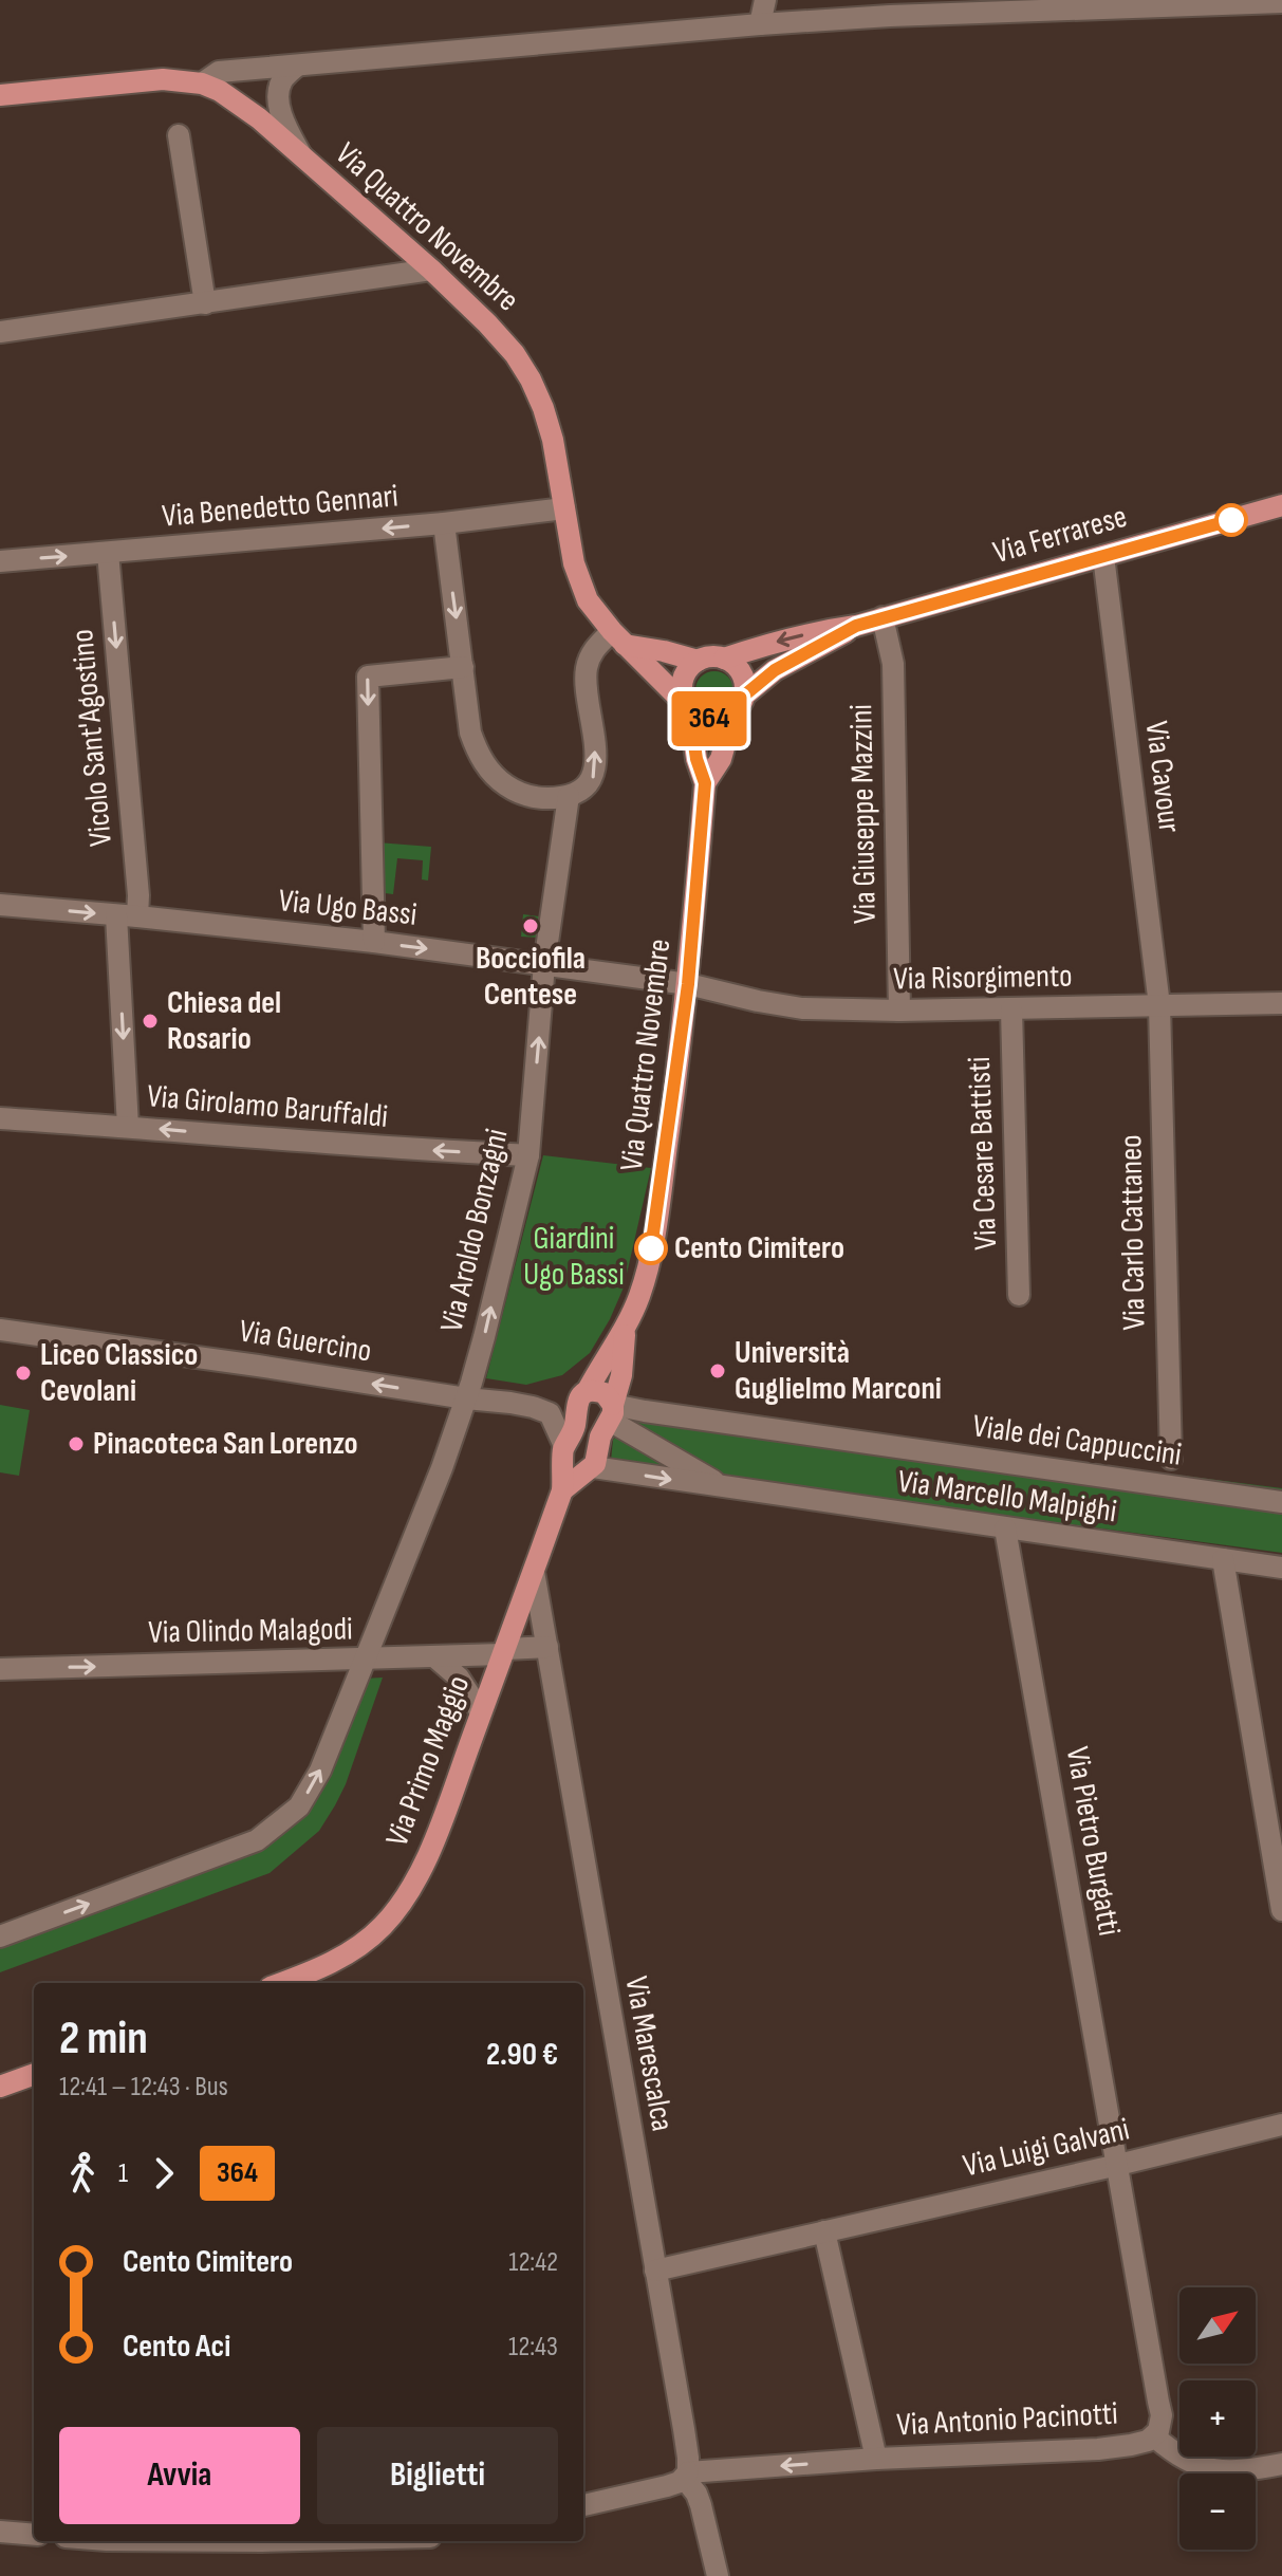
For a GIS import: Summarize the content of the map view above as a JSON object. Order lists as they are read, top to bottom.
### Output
{
  "streets": {
    "main road": ["Via Quattro Novembre", "Via Ferrarese", "Via Primo Maggio"],
    "street": [
      "Via Benedetto Gennari",
      "Vicolo Sant'Agostino",
      "Via Cavour",
      "Via Giuseppe Mazzini",
      "Via Ugo Bassi",
      "Via Risorgimento",
      "Via Girolamo Baruffaldi",
      "Via Cesare Battisti",
      "Via Aroldo Bonzagni",
      "Via Carlo Cattaneo",
      "Via Guercino",
      "Viale dei Cappuccini",
      "Via Marcello Malpighi",
      "Via Olindo Malagodi",
      "Via Pietro Burgatti",
      "Via Marescalca",
      "Via Luigi Galvani",
      "Via Antonio Pacinotti"
    ]
  },
  "crossings": [
    ["Via Quattro Novembre", "Via Benedetto Gennari"],
    ["Via Quattro Novembre", "Via Ferrarese"],
    ["Via Quattro Novembre", "Via Ugo Bassi"],
    ["Via Quattro Novembre", "Via Risorgimento"],
    ["Via Quattro Novembre", "Viale dei Cappuccini"],
    ["Via Quattro Novembre", "Via Marcello Malpighi"],
    ["Via Quattro Novembre", "Via Primo Maggio"],
    ["Via Benedetto Gennari", "Vicolo Sant'Agostino"],
    ["Via Ferrarese", "Via Cavour"],
    ["Via Ferrarese", "Via Giuseppe Mazzini"],
    ["Vicolo Sant'Agostino", "Via Ugo Bassi"],
    ["Vicolo Sant'Agostino", "Via Girolamo Baruffaldi"],
    ["Via Cavour", "Via Risorgimento"],
    ["Via Cavour", "Via Carlo Cattaneo"],
    ["Via Giuseppe Mazzini", "Via Risorgimento"],
    ["Via Ugo Bassi", "Via Risorgimento"],
    ["Via Ugo Bassi", "Via Aroldo Bonzagni"],
    ["Via Risorgimento", "Via Cesare Battisti"],
    ["Via Risorgimento", "Via Carlo Cattaneo"],
    ["Via Girolamo Baruffaldi", "Via Aroldo Bonzagni"],
    ["Via Aroldo Bonzagni", "Via Guercino"],
    ["Via Aroldo Bonzagni", "Via Olindo Malagodi"],
    ["Viale dei Cappuccini", "Via Marcello Malpighi"],
    ["Via Marcello Malpighi", "Via Primo Maggio"],
    ["Via Marcello Malpighi", "Via Pietro Burgatti"],
    ["Via Olindo Malagodi", "Via Primo Maggio"],
    ["Via Primo Maggio", "Via Marescalca"],
    ["Via Pietro Burgatti", "Via Luigi Galvani"],
    ["Via Pietro Burgatti", "Via Antonio Pacinotti"],
    ["Via Marescalca", "Via Luigi Galvani"],
    ["Via Marescalca", "Via Antonio Pacinotti"],
    ["Via Luigi Galvani", "Via Antonio Pacinotti"]
  ],
  "one_way": [
    "Vicolo Sant'Agostino",
    "Via Ugo Bassi",
    "Via Girolamo Baruffaldi",
    "Via Aroldo Bonzagni",
    "Via Guercino",
    "Via Olindo Malagodi"
  ],
  "parks": ["Giardini Ugo Bassi"],
  "places": [
    "Bocciofila Centese",
    "Chiesa del Rosario",
    "Cento Cimitero",
    "Università Guglielmo Marconi",
    "Liceo Classico Cevolani",
    "Pinacoteca San Lorenzo"
  ],
  "lines": ["bus line 364"],
  "north": "top right",
  "page": {
    "on_map": "364",
    "heading": ["2 min", "12:41 – 12:43 · Bus", "2.90 €"],
    "legs": ["1", "364"],
    "list": [
      {
        "name": "Cento Cimitero",
        "value": "12:42"
      },
      {
        "name": "Cento Aci",
        "value": "12:43"
      }
    ],
    "map_buttons": ["+", "−"],
    "buttons": ["Avvia", "Biglietti"]
  }
}
